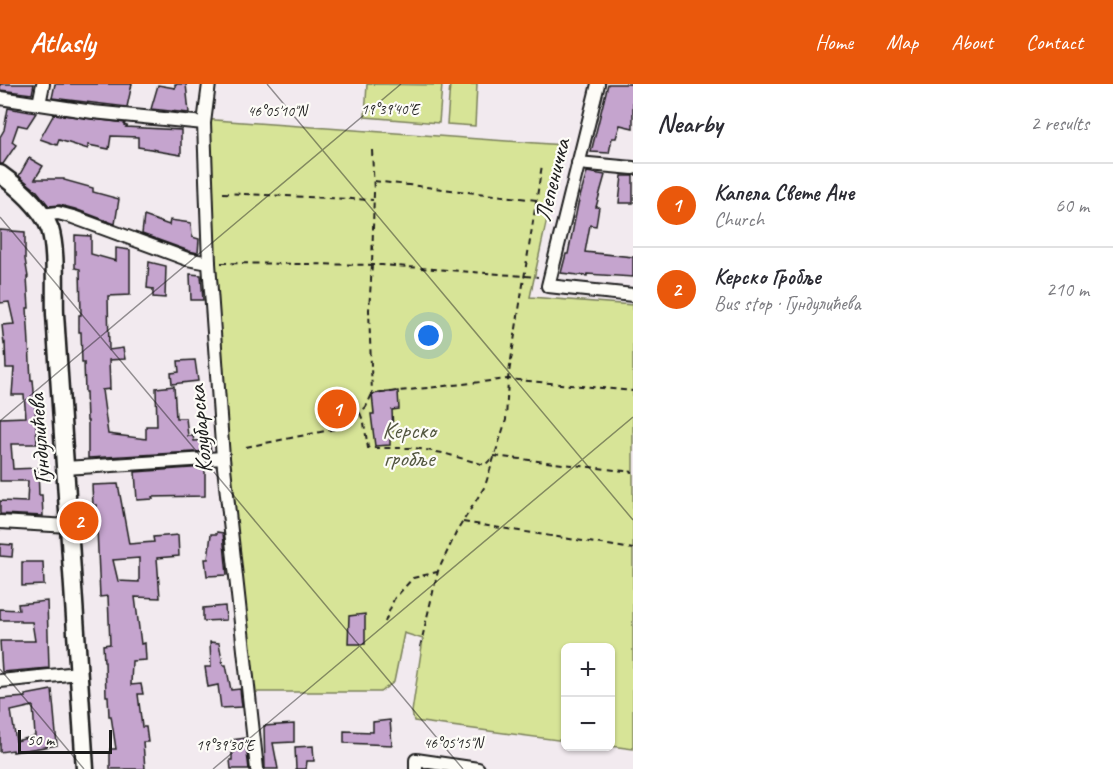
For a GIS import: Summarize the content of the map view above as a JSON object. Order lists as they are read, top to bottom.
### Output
{
  "streets": {
    "street": ["Лепеничка", "Колубарска", "Гундулићева"]
  },
  "parks": ["Керско гробље"],
  "scale_bar": "50 m",
  "page": {
    "header": "Atlasly",
    "nav": [
      "Home",
      "Map",
      "About",
      "Contact"
    ],
    "heading": ["Nearby", "2 results"],
    "list": [
      {
        "mark": "1",
        "name": "Капела Свете Ане",
        "note": "Church",
        "value": "60 m"
      },
      {
        "mark": "2",
        "name": "Керско Гробље",
        "note": "Bus stop · Гундулићева",
        "value": "210 m"
      }
    ],
    "pins": ["1", "2"],
    "map_buttons": ["+", "−"],
    "scale": "50 m"
  },
  "coordinates": [
    "19°39'40\"E",
    "46°05'10\"N",
    "46°05'15\"N",
    "19°39'30\"E"
  ]
}
